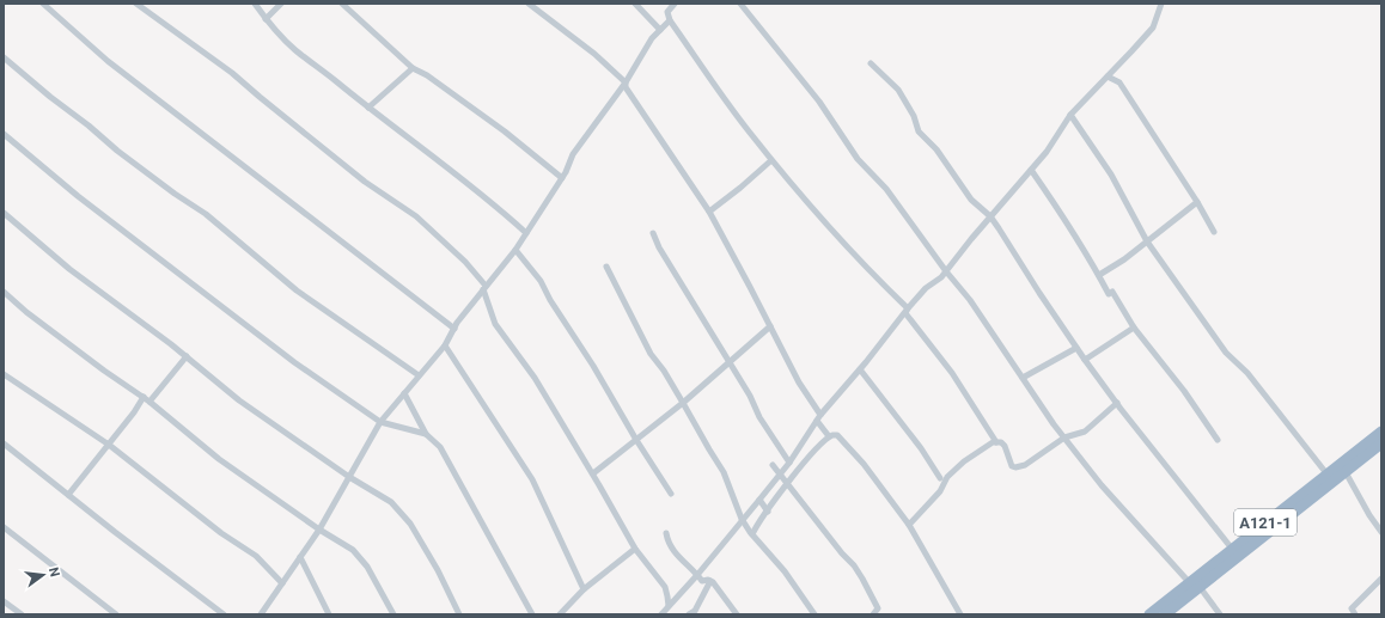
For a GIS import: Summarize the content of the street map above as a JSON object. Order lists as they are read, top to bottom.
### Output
{
  "streets": {
    "highway": ["A121-1"]
  },
  "north": "right"
}
